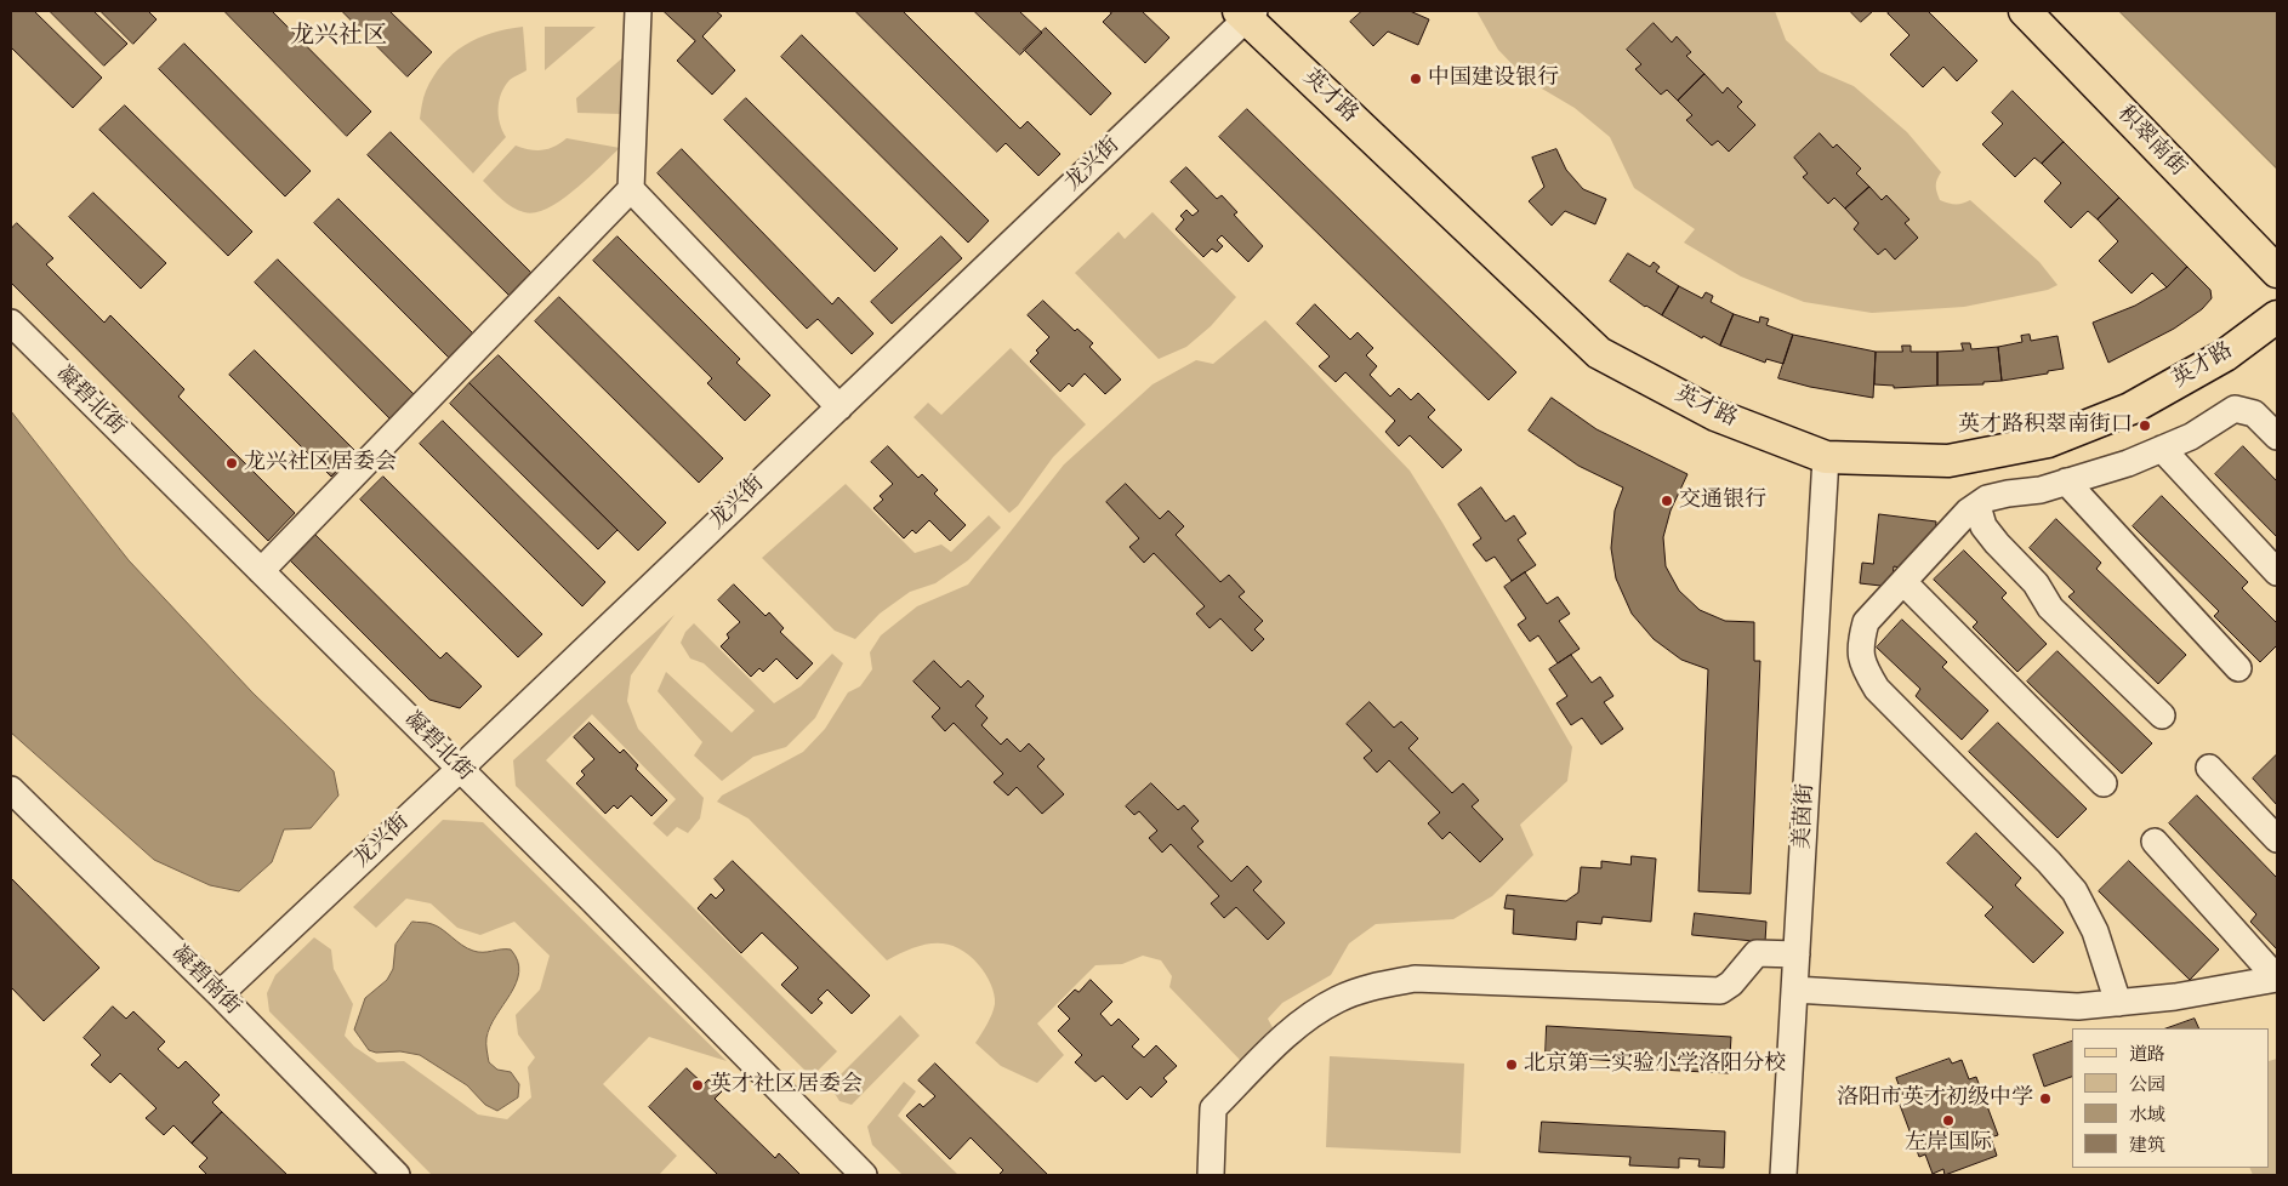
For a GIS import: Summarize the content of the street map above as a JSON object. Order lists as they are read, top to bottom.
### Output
{
  "streets": {
    "main road": ["英才路", "积翠南街"],
    "street": [
      "龙兴街",
      "凝碧北街",
      "美茵街",
      "凝碧南街"
    ]
  },
  "crossings": [
    ["英才路", "龙兴街"],
    ["英才路", "美茵街"],
    ["龙兴街", "凝碧北街"],
    ["龙兴街", "凝碧南街"]
  ],
  "districts": ["龙兴社区"],
  "places": [
    "中国建设银行",
    "英才路积翠南街口",
    "龙兴社区居委会",
    "交通银行",
    "北京第二实验小学洛阳分校",
    "英才社区居委会",
    "洛阳市英才初级中学",
    "左岸国际"
  ],
  "legend": [
    "道路",
    "公园",
    "水域",
    "建筑"
  ]
}
